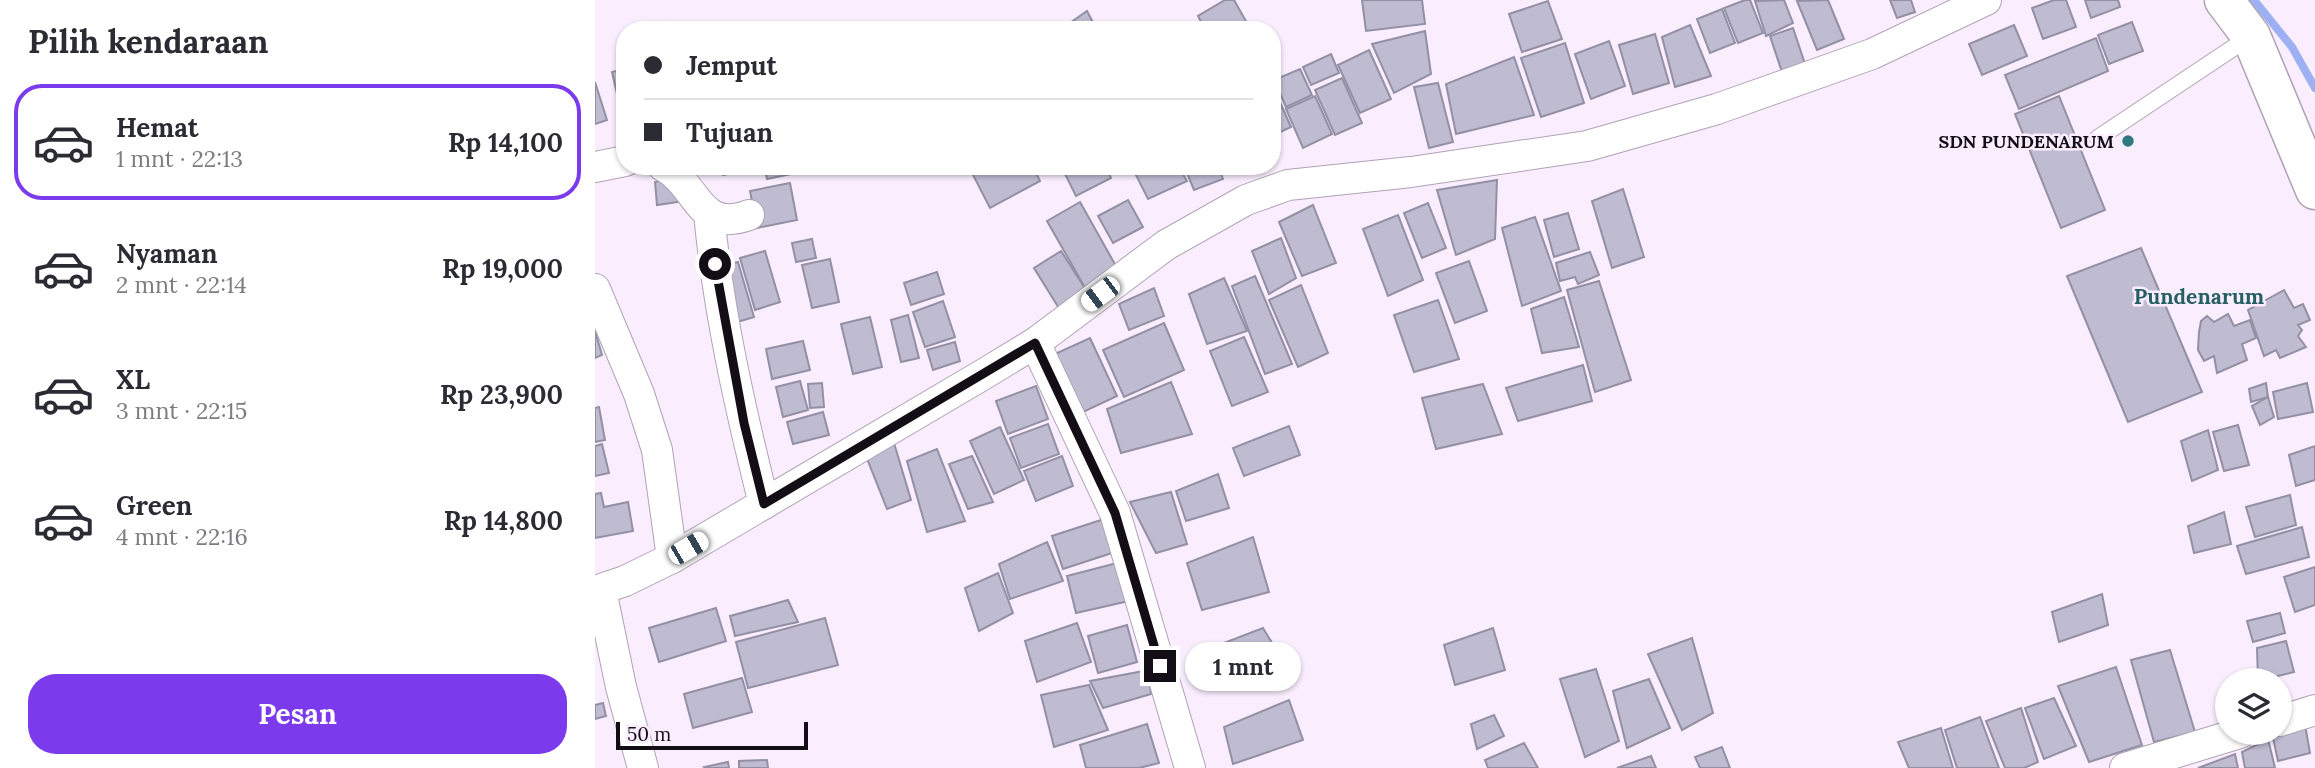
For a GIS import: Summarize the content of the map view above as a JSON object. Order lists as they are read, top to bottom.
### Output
{
  "districts": ["Pundenarum"],
  "places": ["SDN PUNDENARUM"],
  "scale_bar": "50 m",
  "page": {
    "heading": "Pilih kendaraan",
    "banner": ["Jemput", "Tujuan"],
    "list": [
      {
        "name": "Hemat",
        "note": "1 mnt · 22:13",
        "value": "Rp 14,100"
      },
      {
        "name": "Nyaman",
        "note": "2 mnt · 22:14",
        "value": "Rp 19,000"
      },
      {
        "name": "XL",
        "note": "3 mnt · 22:15",
        "value": "Rp 23,900"
      },
      {
        "name": "Green",
        "note": "4 mnt · 22:16",
        "value": "Rp 14,800"
      }
    ],
    "bubble": "1 mnt",
    "buttons": "Pesan",
    "scale": "50 m"
  }
}
